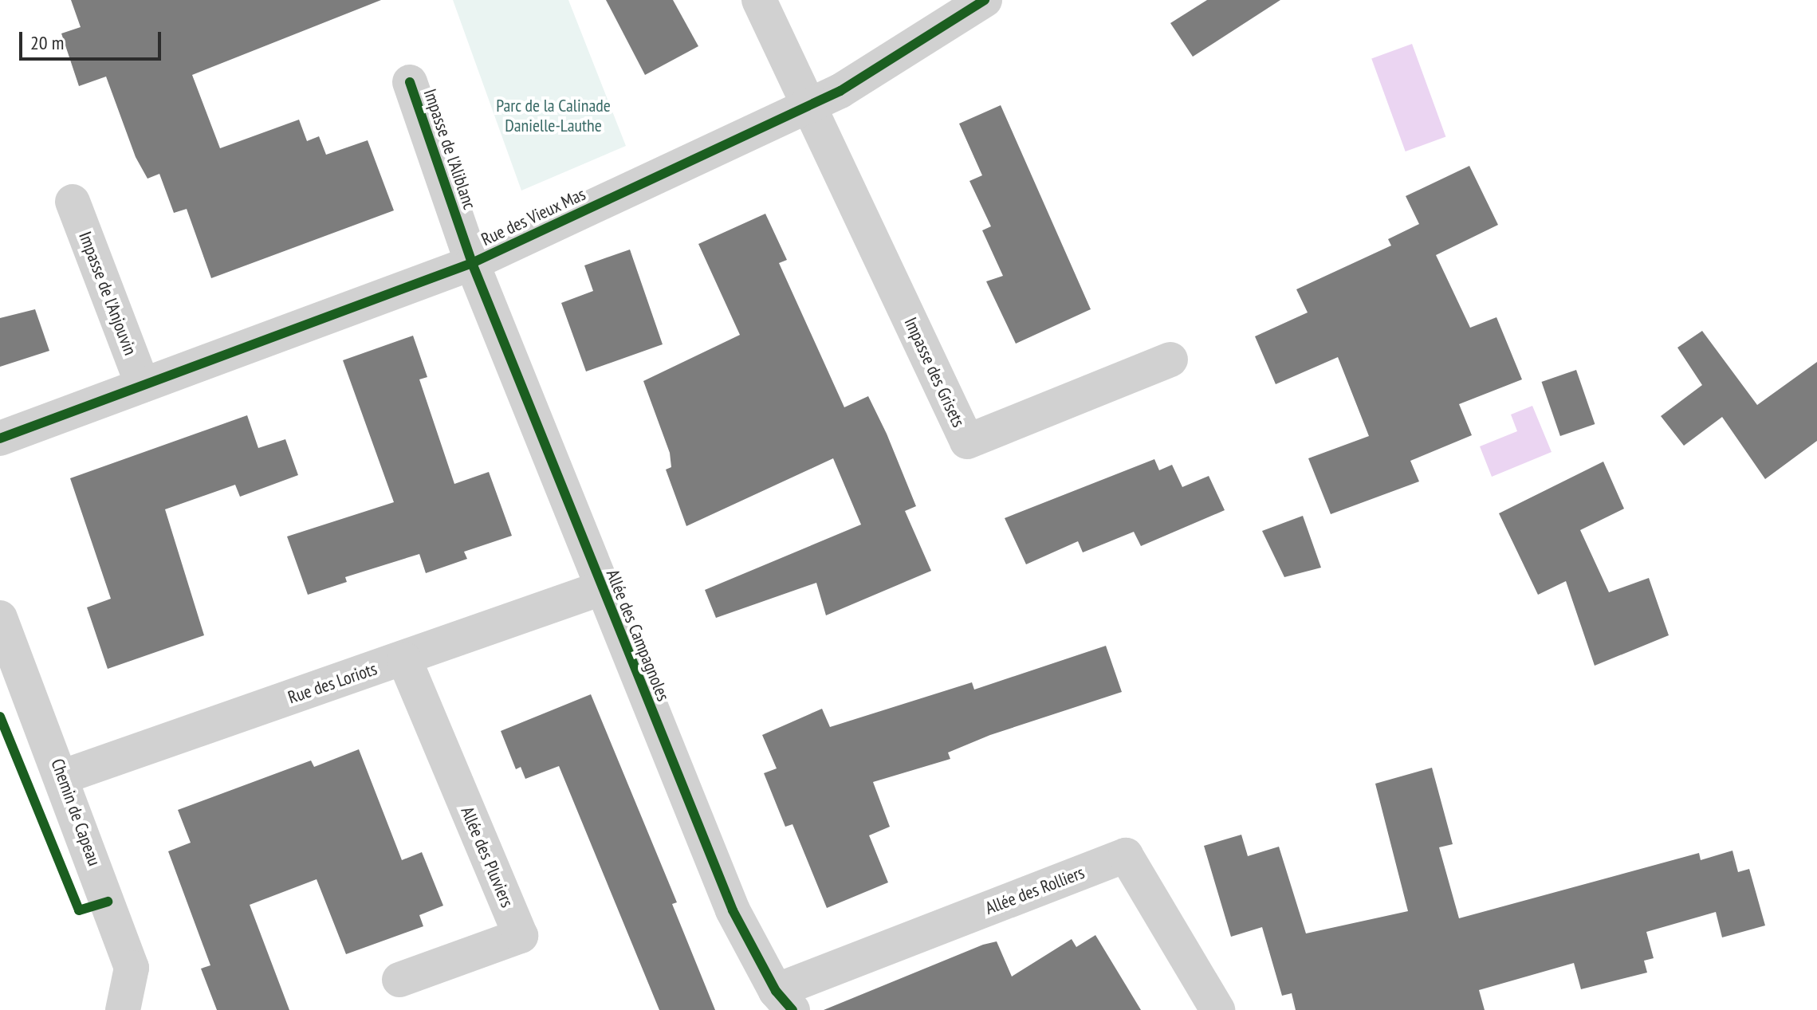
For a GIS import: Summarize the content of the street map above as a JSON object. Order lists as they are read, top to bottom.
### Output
{
  "streets": {
    "street": [
      "Impasse de l'Aliblanc",
      "Rue des Vieux Mas",
      "Impasse de l'Anjouvin",
      "Impasse des Grisets",
      "Allée des Campagnoles",
      "Rue des Loriots",
      "Chemin de Capeau",
      "Allée des Pluviers",
      "Allée des Rolliers"
    ]
  },
  "crossings": [
    ["Impasse de l'Aliblanc", "Rue des Vieux Mas"],
    ["Impasse de l'Aliblanc", "Allée des Campagnoles"],
    ["Rue des Vieux Mas", "Impasse de l'Anjouvin"],
    ["Rue des Vieux Mas", "Impasse des Grisets"],
    ["Rue des Vieux Mas", "Allée des Campagnoles"],
    ["Allée des Campagnoles", "Rue des Loriots"],
    ["Allée des Campagnoles", "Allée des Rolliers"],
    ["Rue des Loriots", "Chemin de Capeau"],
    ["Rue des Loriots", "Allée des Pluviers"]
  ],
  "parks": ["Parc de la Calinade Danielle-Lauthe"],
  "scale_bar": "20 m"
}
